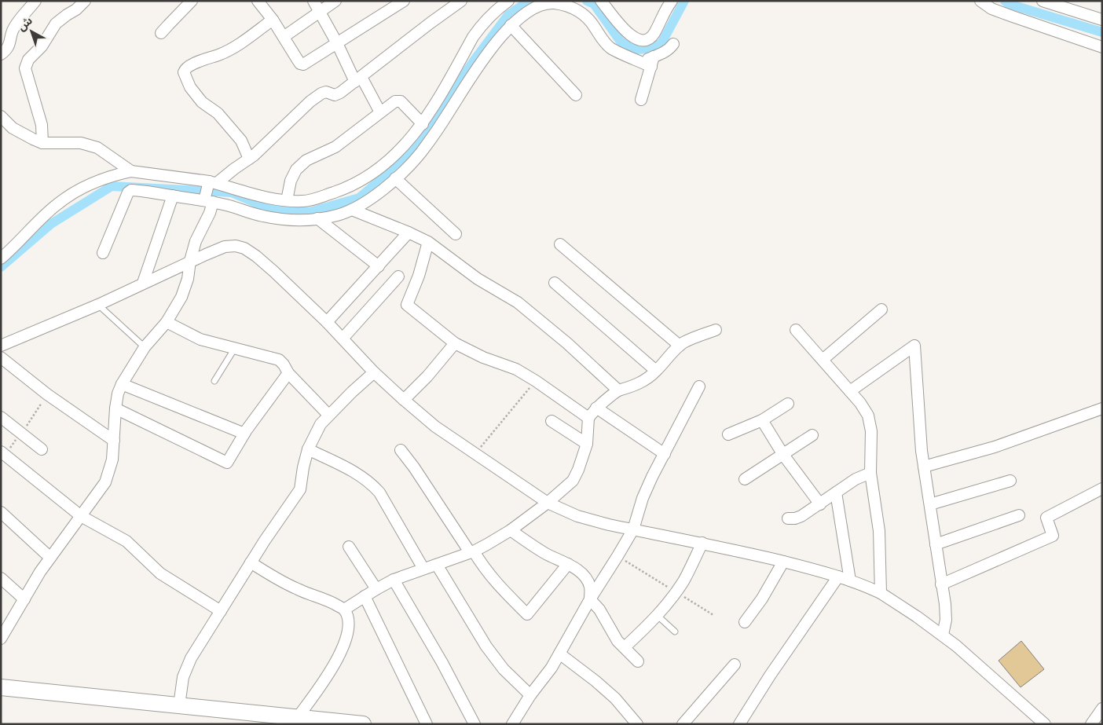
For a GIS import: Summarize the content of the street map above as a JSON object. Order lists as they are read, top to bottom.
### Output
{
  "north": "top left"
}
